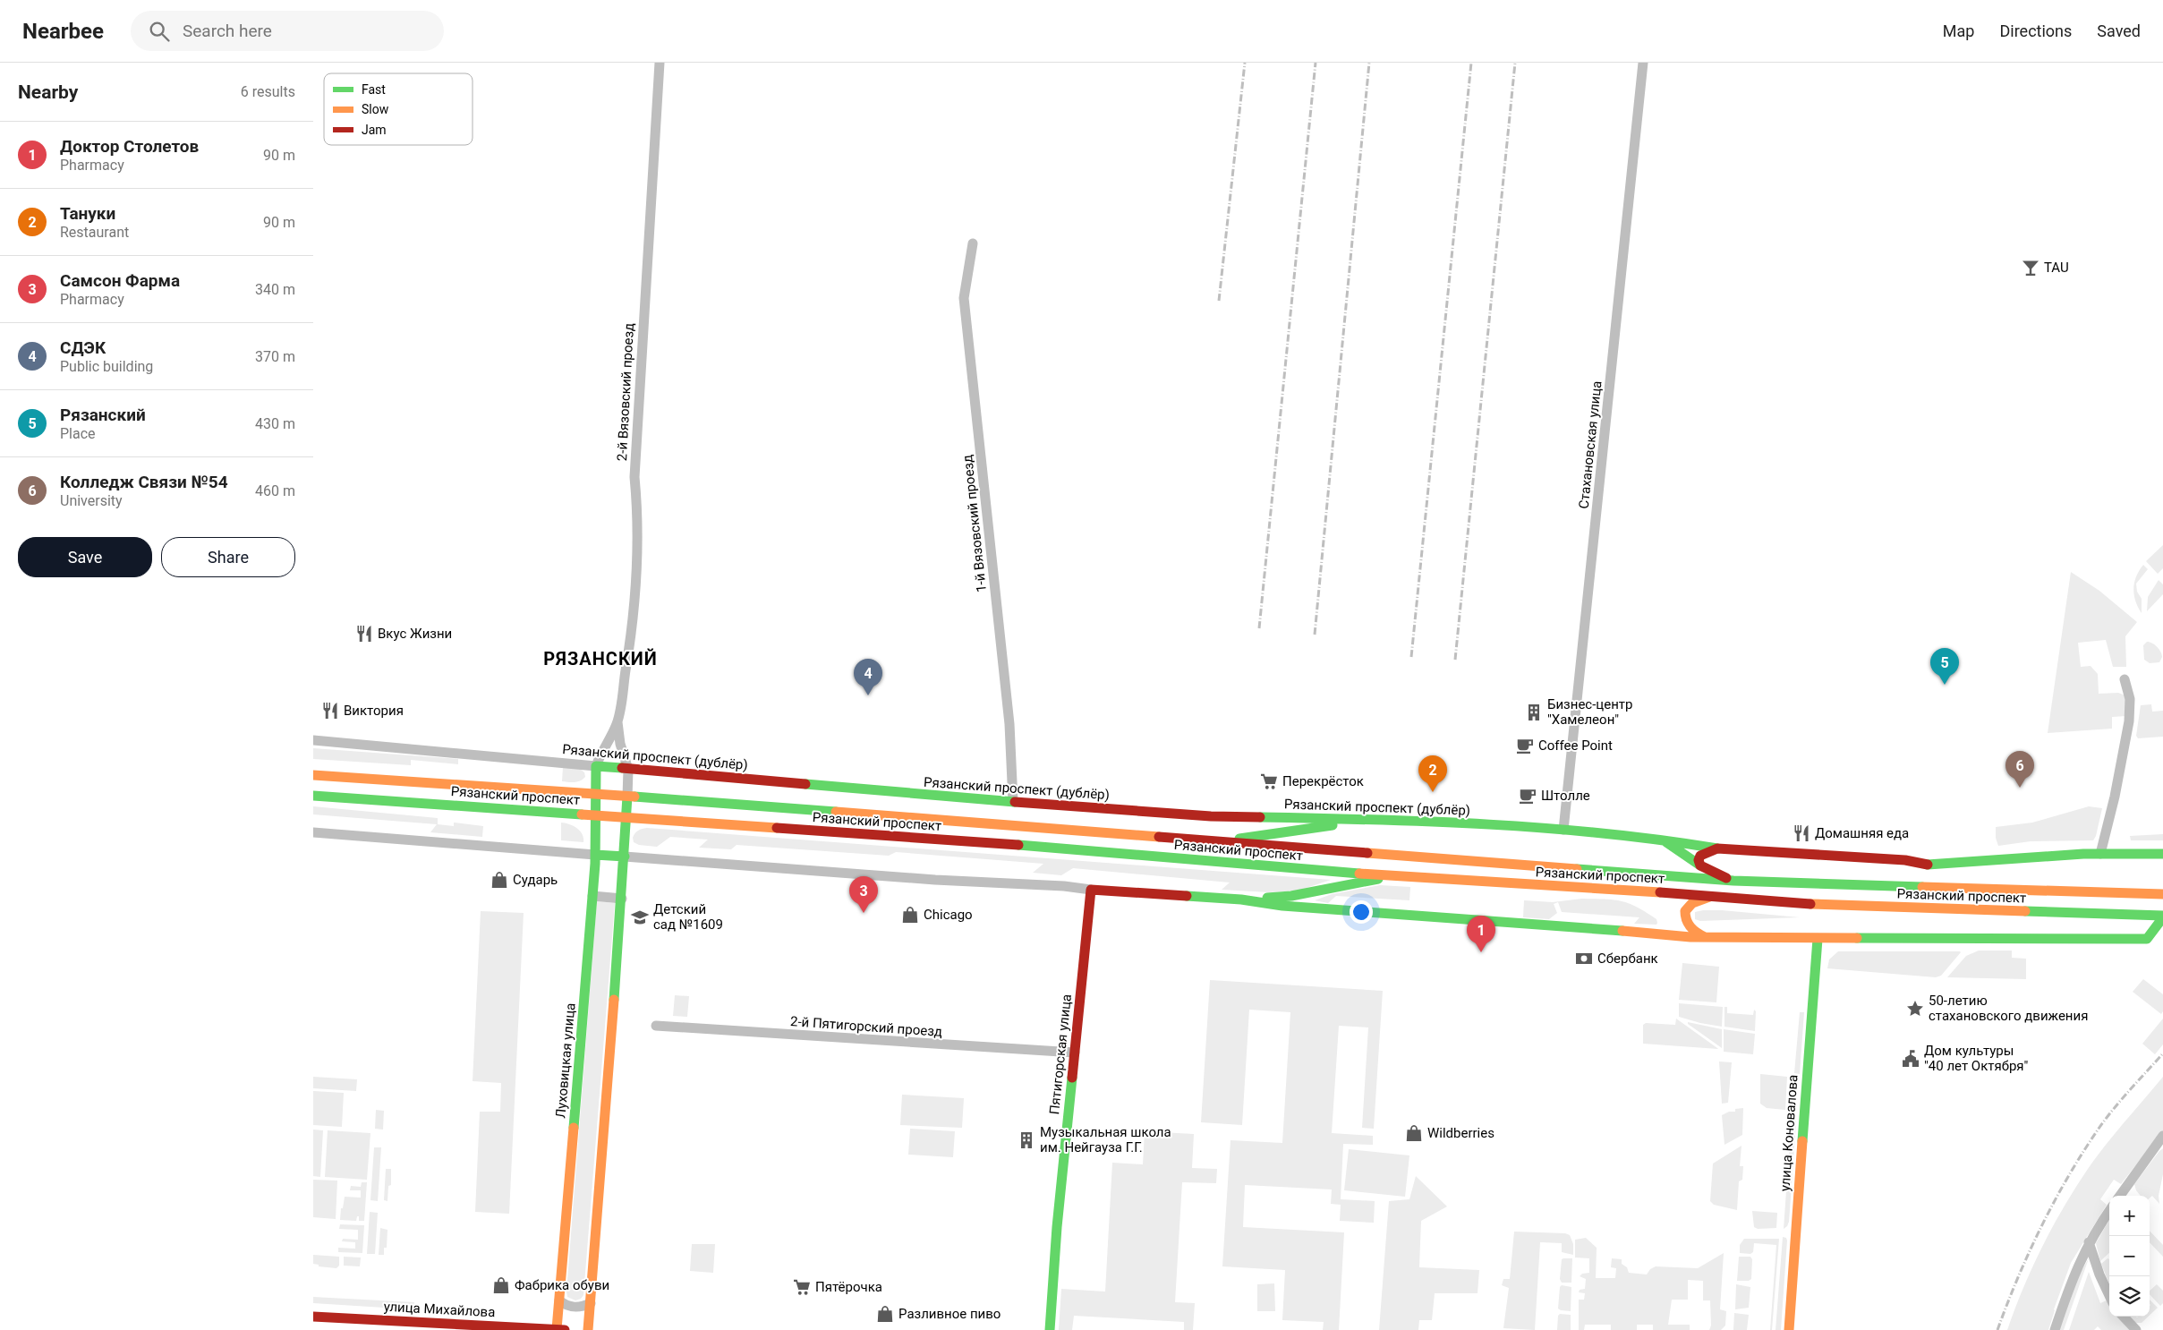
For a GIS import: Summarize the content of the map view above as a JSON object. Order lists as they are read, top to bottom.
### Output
{
  "streets": {
    "main road": [
      "2-й Вязовский проезд",
      "Рязанский проспект (дублёр)",
      "Рязанский проспект",
      "Пятигорская улица",
      "Луховицкая улица",
      "улица Коновалова",
      "улица Михайлова"
    ],
    "street": ["Стахановская улица", "1-й Вязовский проезд", "2-й Пятигорский проезд"]
  },
  "crossings": [
    ["2-й Вязовский проезд", "Рязанский проспект (дублёр)"],
    ["2-й Вязовский проезд", "Рязанский проспект"],
    ["2-й Вязовский проезд", "Луховицкая улица"],
    ["Стахановская улица", "Рязанский проспект (дублёр)"],
    ["1-й Вязовский проезд", "Рязанский проспект (дублёр)"],
    ["Рязанский проспект", "Луховицкая улица"],
    ["2-й Пятигорский проезд", "Пятигорская улица"],
    ["Луховицкая улица", "улица Михайлова"]
  ],
  "districts": ["РЯЗАНСКИЙ"],
  "places": {
    "bar": ["TAU"],
    "restaurant": ["Вкус Жизни", "Виктория", "Домашняя еда"],
    "building": ["Бизнес-центр \"Хамелеон\"", "Музыкальная школа им. Нейгауза Г.Г."],
    "cafe": ["Coffee Point", "Штолле"],
    "supermarket": ["Перекрёсток", "Пятёрочка"],
    "shop": [
      "Сударь",
      "Chicago",
      "Wildberries",
      "Фабрика обуви",
      "Разливное пиво"
    ],
    "school or university": ["Детский сад №1609"],
    "bank": ["Сбербанк"],
    "place": ["50-летию стахановского движения"],
    "public building": ["Дом культуры \"40 лет Октября\""]
  },
  "legend": ["Fast", "Slow", "Jam"],
  "page": {
    "header": "Nearbee",
    "search": "Search here",
    "nav": ["Map", "Directions", "Saved"],
    "heading": ["Nearby", "6 results"],
    "list": [
      {
        "mark": "1",
        "name": "Доктор Столетов",
        "note": "Pharmacy",
        "value": "90 m"
      },
      {
        "mark": "2",
        "name": "Тануки",
        "note": "Restaurant",
        "value": "90 m"
      },
      {
        "mark": "3",
        "name": "Самсон Фарма",
        "note": "Pharmacy",
        "value": "340 m"
      },
      {
        "mark": "4",
        "name": "СДЭК",
        "note": "Public building",
        "value": "370 m"
      },
      {
        "mark": "5",
        "name": "Рязанский",
        "note": "Place",
        "value": "430 m"
      },
      {
        "mark": "6",
        "name": "Колледж Связи №54",
        "note": "University",
        "value": "460 m"
      }
    ],
    "buttons": ["Save", "Share"],
    "pins": [
      "5",
      "4",
      "6",
      "2",
      "3",
      "1"
    ],
    "map_buttons": ["+", "−"]
  }
}
